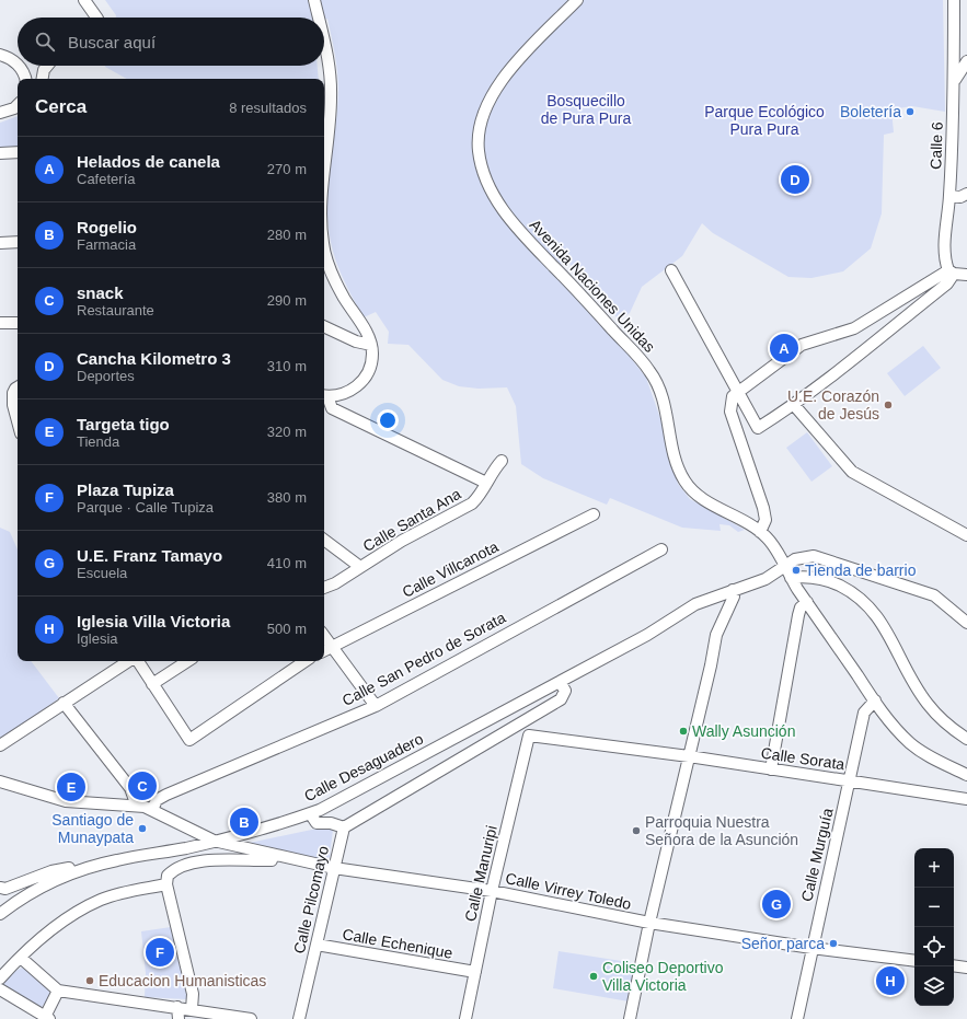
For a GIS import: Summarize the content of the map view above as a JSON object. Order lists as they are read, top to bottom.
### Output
{
  "streets": {
    "street": [
      "Calle 6",
      "Avenida Naciones Unidas",
      "Calle Santa Ana",
      "Calle Villcanota",
      "Calle San Pedro de Sorata",
      "Calle Sorata",
      "Calle Desaguadero",
      "Calle Murguía",
      "Calle Manuripi",
      "Calle Virrey Toledo",
      "Calle Pilcomayo",
      "Calle Echenique"
    ]
  },
  "crossings": [
    ["Avenida Naciones Unidas", "Calle Desaguadero"],
    ["Avenida Naciones Unidas", "Calle Murguía"],
    ["Calle San Pedro de Sorata", "Calle Virrey Toledo"],
    ["Calle Sorata", "Calle Murguía"],
    ["Calle Sorata", "Calle Manuripi"],
    ["Calle Desaguadero", "Calle Virrey Toledo"],
    ["Calle Desaguadero", "Calle Pilcomayo"],
    ["Calle Murguía", "Calle Virrey Toledo"],
    ["Calle Manuripi", "Calle Virrey Toledo"],
    ["Calle Manuripi", "Calle Echenique"],
    ["Calle Virrey Toledo", "Calle Pilcomayo"],
    ["Calle Pilcomayo", "Calle Echenique"]
  ],
  "parks": ["Bosquecillo de Pura Pura", "Parque Ecológico Pura Pura"],
  "places": [
    "Boletería",
    "U.E. Corazón de Jesús",
    "Tienda de barrio",
    "Wally Asunción",
    "Santiago de Munaypata",
    "Parroquia Nuestra Señora de la Asunción",
    "Señor parca",
    "Coliseo Deportivo Villa Victoria",
    "Educacion Humanisticas"
  ],
  "page": {
    "search": "Buscar aquí",
    "heading": ["Cerca", "8 resultados"],
    "list": [
      {
        "mark": "A",
        "name": "Helados de canela",
        "note": "Cafetería",
        "value": "270 m"
      },
      {
        "mark": "B",
        "name": "Rogelio",
        "note": "Farmacia",
        "value": "280 m"
      },
      {
        "mark": "C",
        "name": "snack",
        "note": "Restaurante",
        "value": "290 m"
      },
      {
        "mark": "D",
        "name": "Cancha Kilometro 3",
        "note": "Deportes",
        "value": "310 m"
      },
      {
        "mark": "E",
        "name": "Targeta tigo",
        "note": "Tienda",
        "value": "320 m"
      },
      {
        "mark": "F",
        "name": "Plaza Tupiza",
        "note": "Parque · Calle Tupiza",
        "value": "380 m"
      },
      {
        "mark": "G",
        "name": "U.E. Franz Tamayo",
        "note": "Escuela",
        "value": "410 m"
      },
      {
        "mark": "H",
        "name": "Iglesia Villa Victoria",
        "note": "Iglesia",
        "value": "500 m"
      }
    ],
    "pins": [
      "D",
      "A",
      "C",
      "E",
      "B",
      "G",
      "F",
      "H"
    ],
    "map_buttons": ["+", "−"]
  }
}
